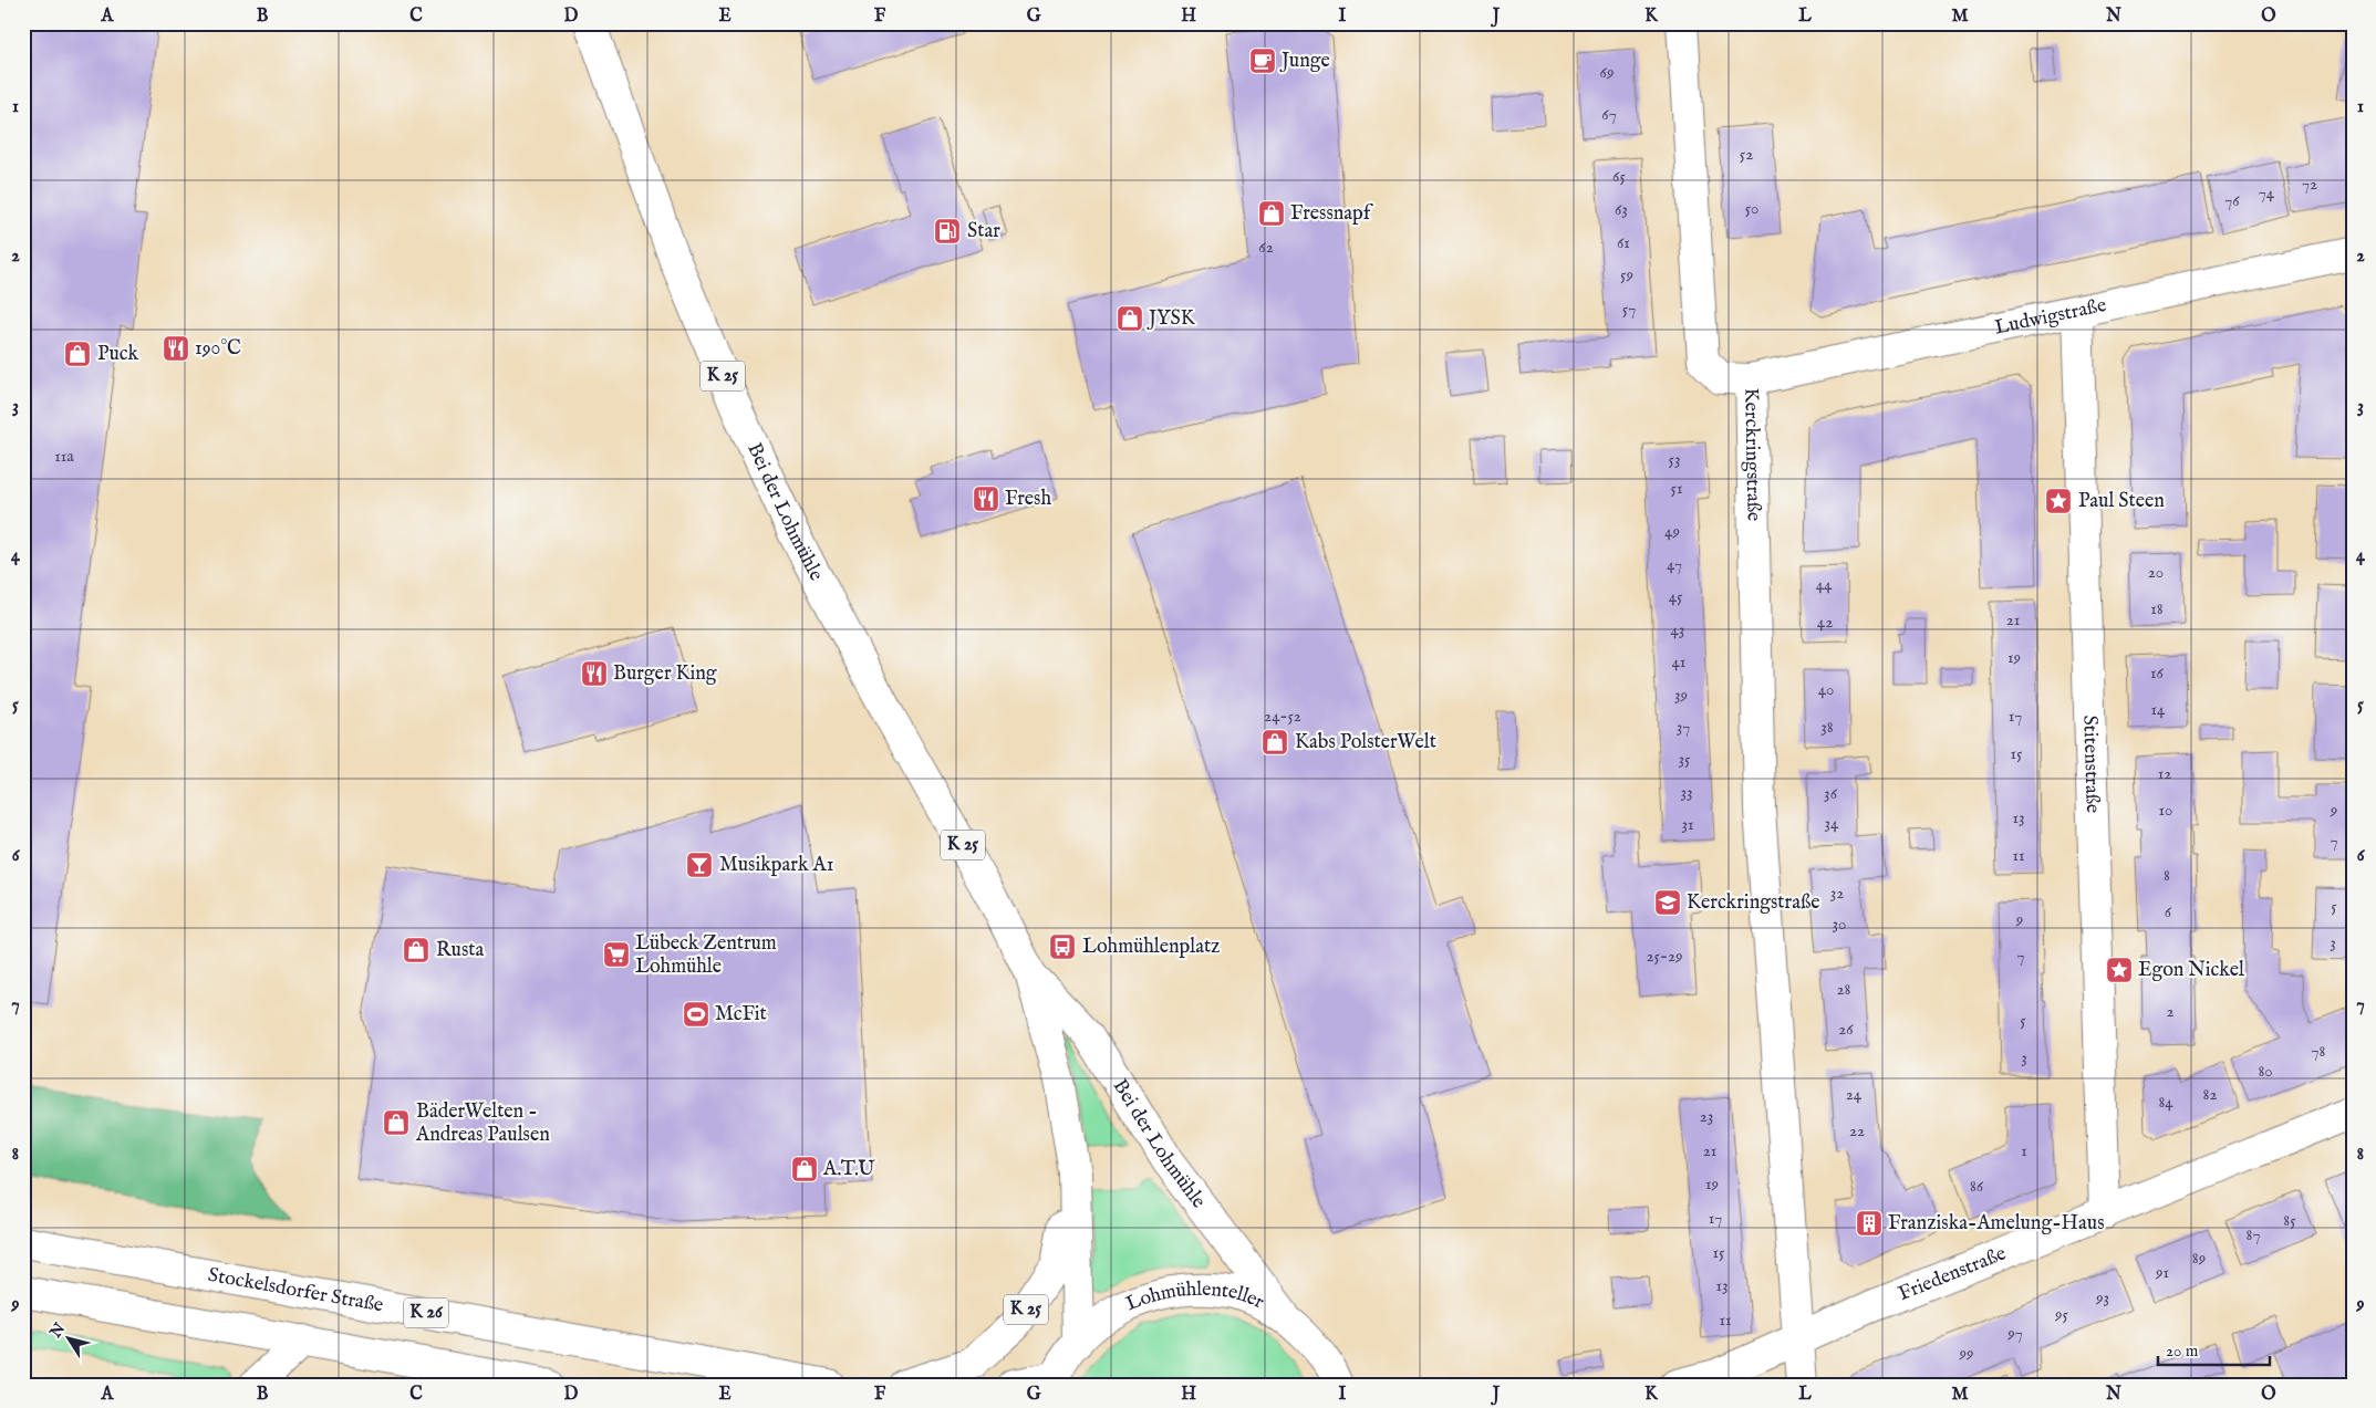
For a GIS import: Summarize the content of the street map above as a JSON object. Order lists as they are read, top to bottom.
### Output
{
  "streets": {
    "main road": [
      "Ludwigstraße",
      "K 25",
      "Kerckringstraße",
      "Bei der Lohmühle",
      "Stitenstraße",
      "Friedenstraße",
      "Stockelsdorfer Straße",
      "Lohmühlenteller",
      "K 26"
    ]
  },
  "crossings": [
    ["Ludwigstraße", "Kerckringstraße"],
    ["Ludwigstraße", "Stitenstraße"],
    ["K 25", "Bei der Lohmühle"],
    ["Kerckringstraße", "Friedenstraße"],
    ["Bei der Lohmühle", "Lohmühlenteller"],
    ["Stitenstraße", "Friedenstraße"]
  ],
  "places": {
    "cafe": ["Junge"],
    "shop": [
      "Fressnapf",
      "JYSK",
      "Puck",
      "Kabs PolsterWelt",
      "Rusta",
      "BäderWelten - Andreas Paulsen",
      "A.T.U"
    ],
    "fuel station": ["Star"],
    "restaurant": ["190°C", "Fresh", "Burger King"],
    "place": ["Paul Steen", "Egon Nickel"],
    "bar": ["Musikpark A1"],
    "school or university": ["Kerckringstraße"],
    "bus stop": ["Lohmühlenplatz"],
    "supermarket": ["Lübeck Zentrum Lohmühle"],
    "sports": ["McFit"],
    "building": ["Franziska-Amelung-Haus"]
  },
  "house_numbers": [
    "69",
    "67",
    "52",
    "65",
    "72",
    "74",
    "76",
    "50",
    "63",
    "61",
    "62",
    "59",
    "57",
    "11a",
    "53",
    "51",
    "49",
    "47",
    "20",
    "44",
    "45",
    "18",
    "21",
    "42",
    "43",
    "19",
    "41",
    "16",
    "40",
    "39",
    "14",
    "24-52",
    "17",
    "37",
    "38",
    "15",
    "35",
    "12",
    "33",
    "36",
    "10",
    "9",
    "13",
    "34",
    "31",
    "7",
    "11",
    "8",
    "32",
    "5",
    "6",
    "9",
    "30",
    "3",
    "25-29",
    "7",
    "28",
    "2",
    "5",
    "26",
    "78",
    "3",
    "80",
    "24",
    "82",
    "84",
    "23",
    "22",
    "21",
    "1",
    "19",
    "86",
    "17",
    "85",
    "87",
    "15",
    "89",
    "91",
    "13",
    "93",
    "95",
    "11",
    "97",
    "99"
  ],
  "scale_bar": "20 m",
  "north": "top left",
  "grid": {
    "columns": [
      "A",
      "B",
      "C",
      "D",
      "E",
      "F",
      "G",
      "H",
      "I",
      "J",
      "K",
      "L",
      "M",
      "N",
      "O"
    ],
    "rows": [
      "1",
      "2",
      "3",
      "4",
      "5",
      "6",
      "7",
      "8",
      "9"
    ]
  }
}
